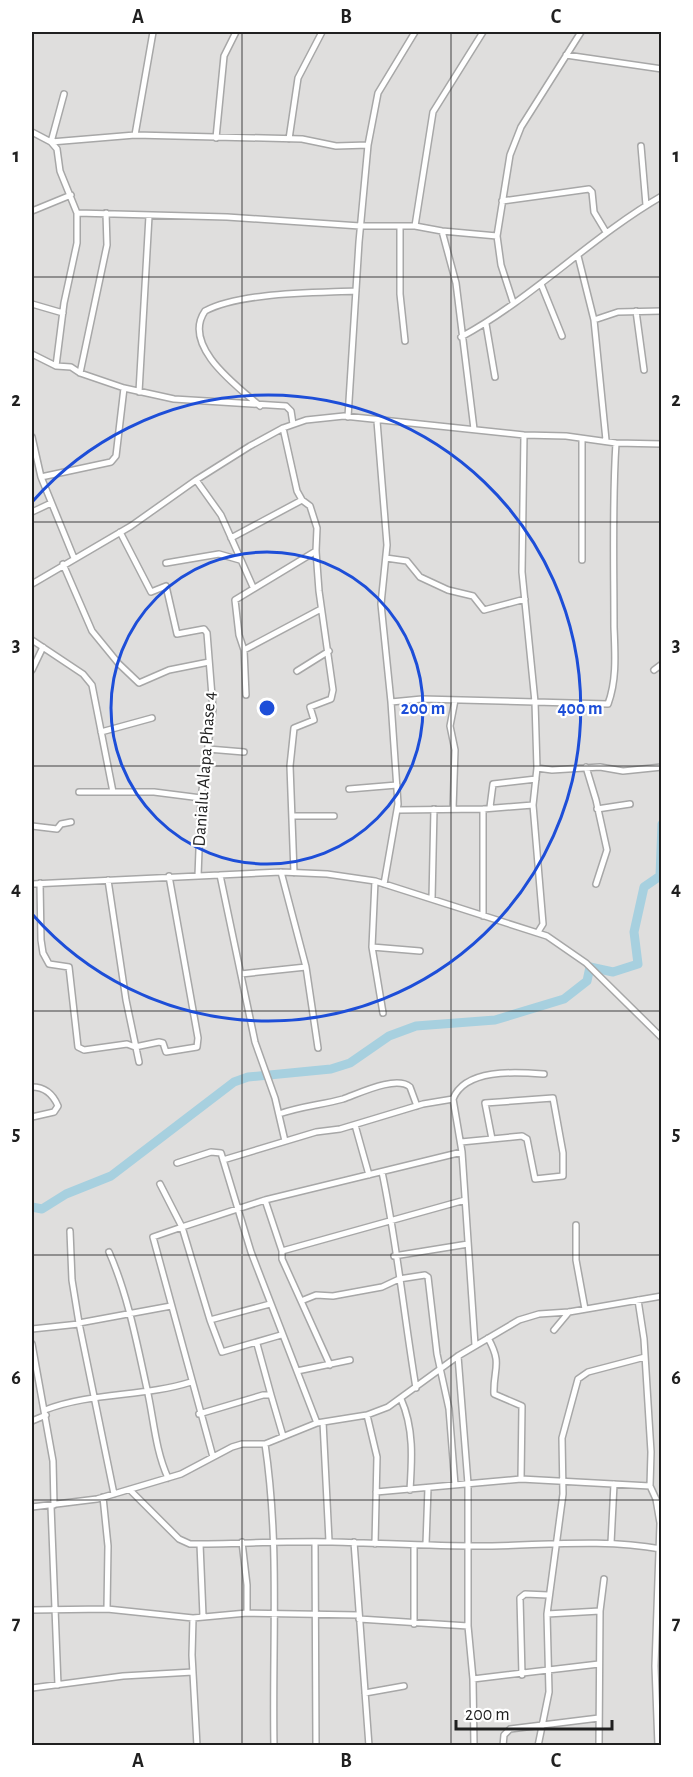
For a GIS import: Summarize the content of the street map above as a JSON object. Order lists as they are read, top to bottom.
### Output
{
  "streets": {
    "street": ["Danialu Alapa Phase 4"]
  },
  "scale_bar": "200 m",
  "grid": {
    "columns": ["A", "B", "C"],
    "rows": [
      "1",
      "2",
      "3",
      "4",
      "5",
      "6",
      "7"
    ]
  },
  "rings": ["200 m", "400 m"]
}
